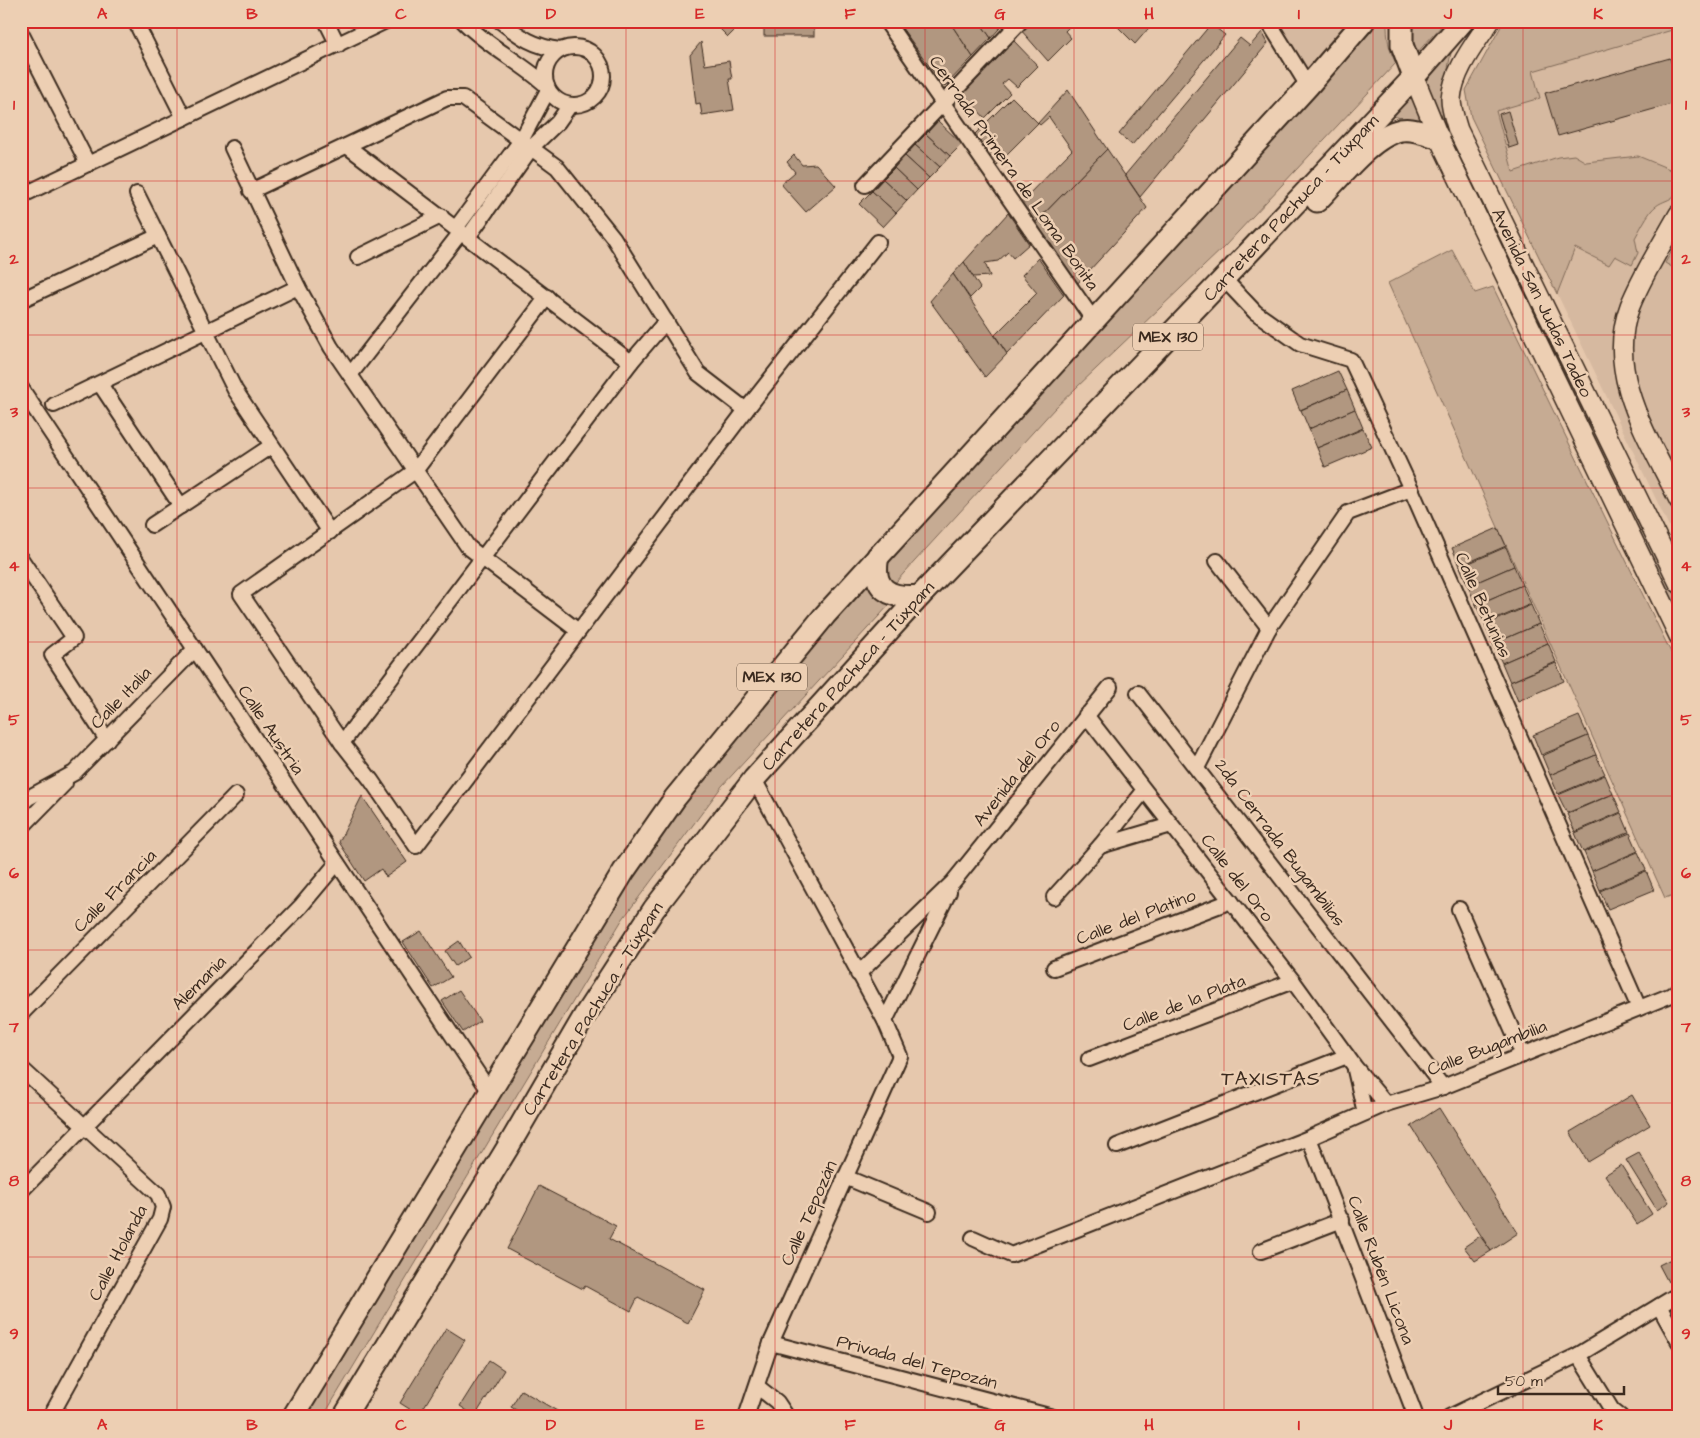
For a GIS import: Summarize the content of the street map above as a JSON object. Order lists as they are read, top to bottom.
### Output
{
  "streets": {
    "main road": ["Carretera Pachuca - Túxpam", "MEX 130"],
    "street": [
      "Cerrada Primera de Loma Bonita",
      "Avenida San Judas Tadeo",
      "Calle Betunias",
      "Calle Italia",
      "Calle Austria",
      "Avenida del Oro",
      "2da Cerrada Bugambilias",
      "Calle del Oro",
      "Calle Francia",
      "Calle del Platino",
      "Alemania",
      "Calle de la Plata",
      "Calle Bugambilia",
      "Calle Tepozán",
      "Calle Holanda",
      "Calle Rubén Licona",
      "Privada del Tepozán"
    ]
  },
  "crossings": [
    ["Cerrada Primera de Loma Bonita", "MEX 130"],
    ["Carretera Pachuca - Túxpam", "Avenida San Judas Tadeo"],
    ["Carretera Pachuca - Túxpam", "Calle Betunias"],
    ["MEX 130", "Calle Austria"],
    ["Calle Betunias", "2da Cerrada Bugambilias"],
    ["Calle Betunias", "Calle Bugambilia"],
    ["Calle Italia", "Calle Austria"],
    ["Calle Austria", "Alemania"],
    ["Avenida del Oro", "Calle del Oro"],
    ["Avenida del Oro", "Calle Tepozán"],
    ["2da Cerrada Bugambilias", "Calle Bugambilia"],
    ["Calle del Oro", "Calle del Platino"],
    ["Calle del Oro", "Calle de la Plata"],
    ["Calle del Oro", "Calle Bugambilia"],
    ["Alemania", "Calle Holanda"],
    ["Calle Bugambilia", "Calle Rubén Licona"],
    ["Calle Tepozán", "Privada del Tepozán"]
  ],
  "districts": ["TAXISTAS"],
  "scale_bar": "50 m",
  "grid": {
    "columns": [
      "A",
      "B",
      "C",
      "D",
      "E",
      "F",
      "G",
      "H",
      "I",
      "J",
      "K"
    ],
    "rows": [
      "1",
      "2",
      "3",
      "4",
      "5",
      "6",
      "7",
      "8",
      "9"
    ]
  }
}
